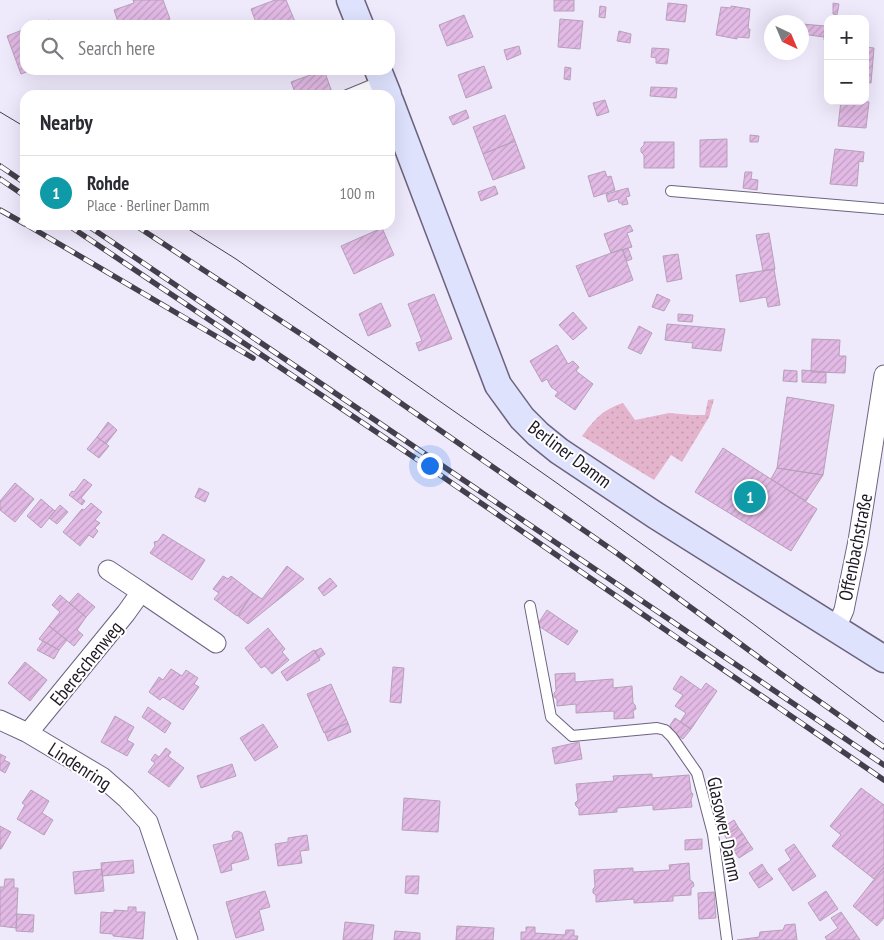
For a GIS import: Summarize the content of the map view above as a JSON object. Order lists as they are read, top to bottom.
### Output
{
  "streets": {
    "main road": ["Berliner Damm"],
    "street": ["Offenbachstraße", "Ebereschenweg", "Lindenring"],
    "lane": ["Glasower Damm"]
  },
  "crossings": [
    ["Berliner Damm", "Offenbachstraße"],
    ["Ebereschenweg", "Lindenring"]
  ],
  "north": "bottom right",
  "page": {
    "map_buttons": ["+", "−"],
    "search": "Search here",
    "heading": "Nearby",
    "list": [
      {
        "mark": "1",
        "name": "Rohde",
        "note": "Place · Berliner Damm",
        "value": "100 m"
      }
    ],
    "pins": "1"
  }
}
